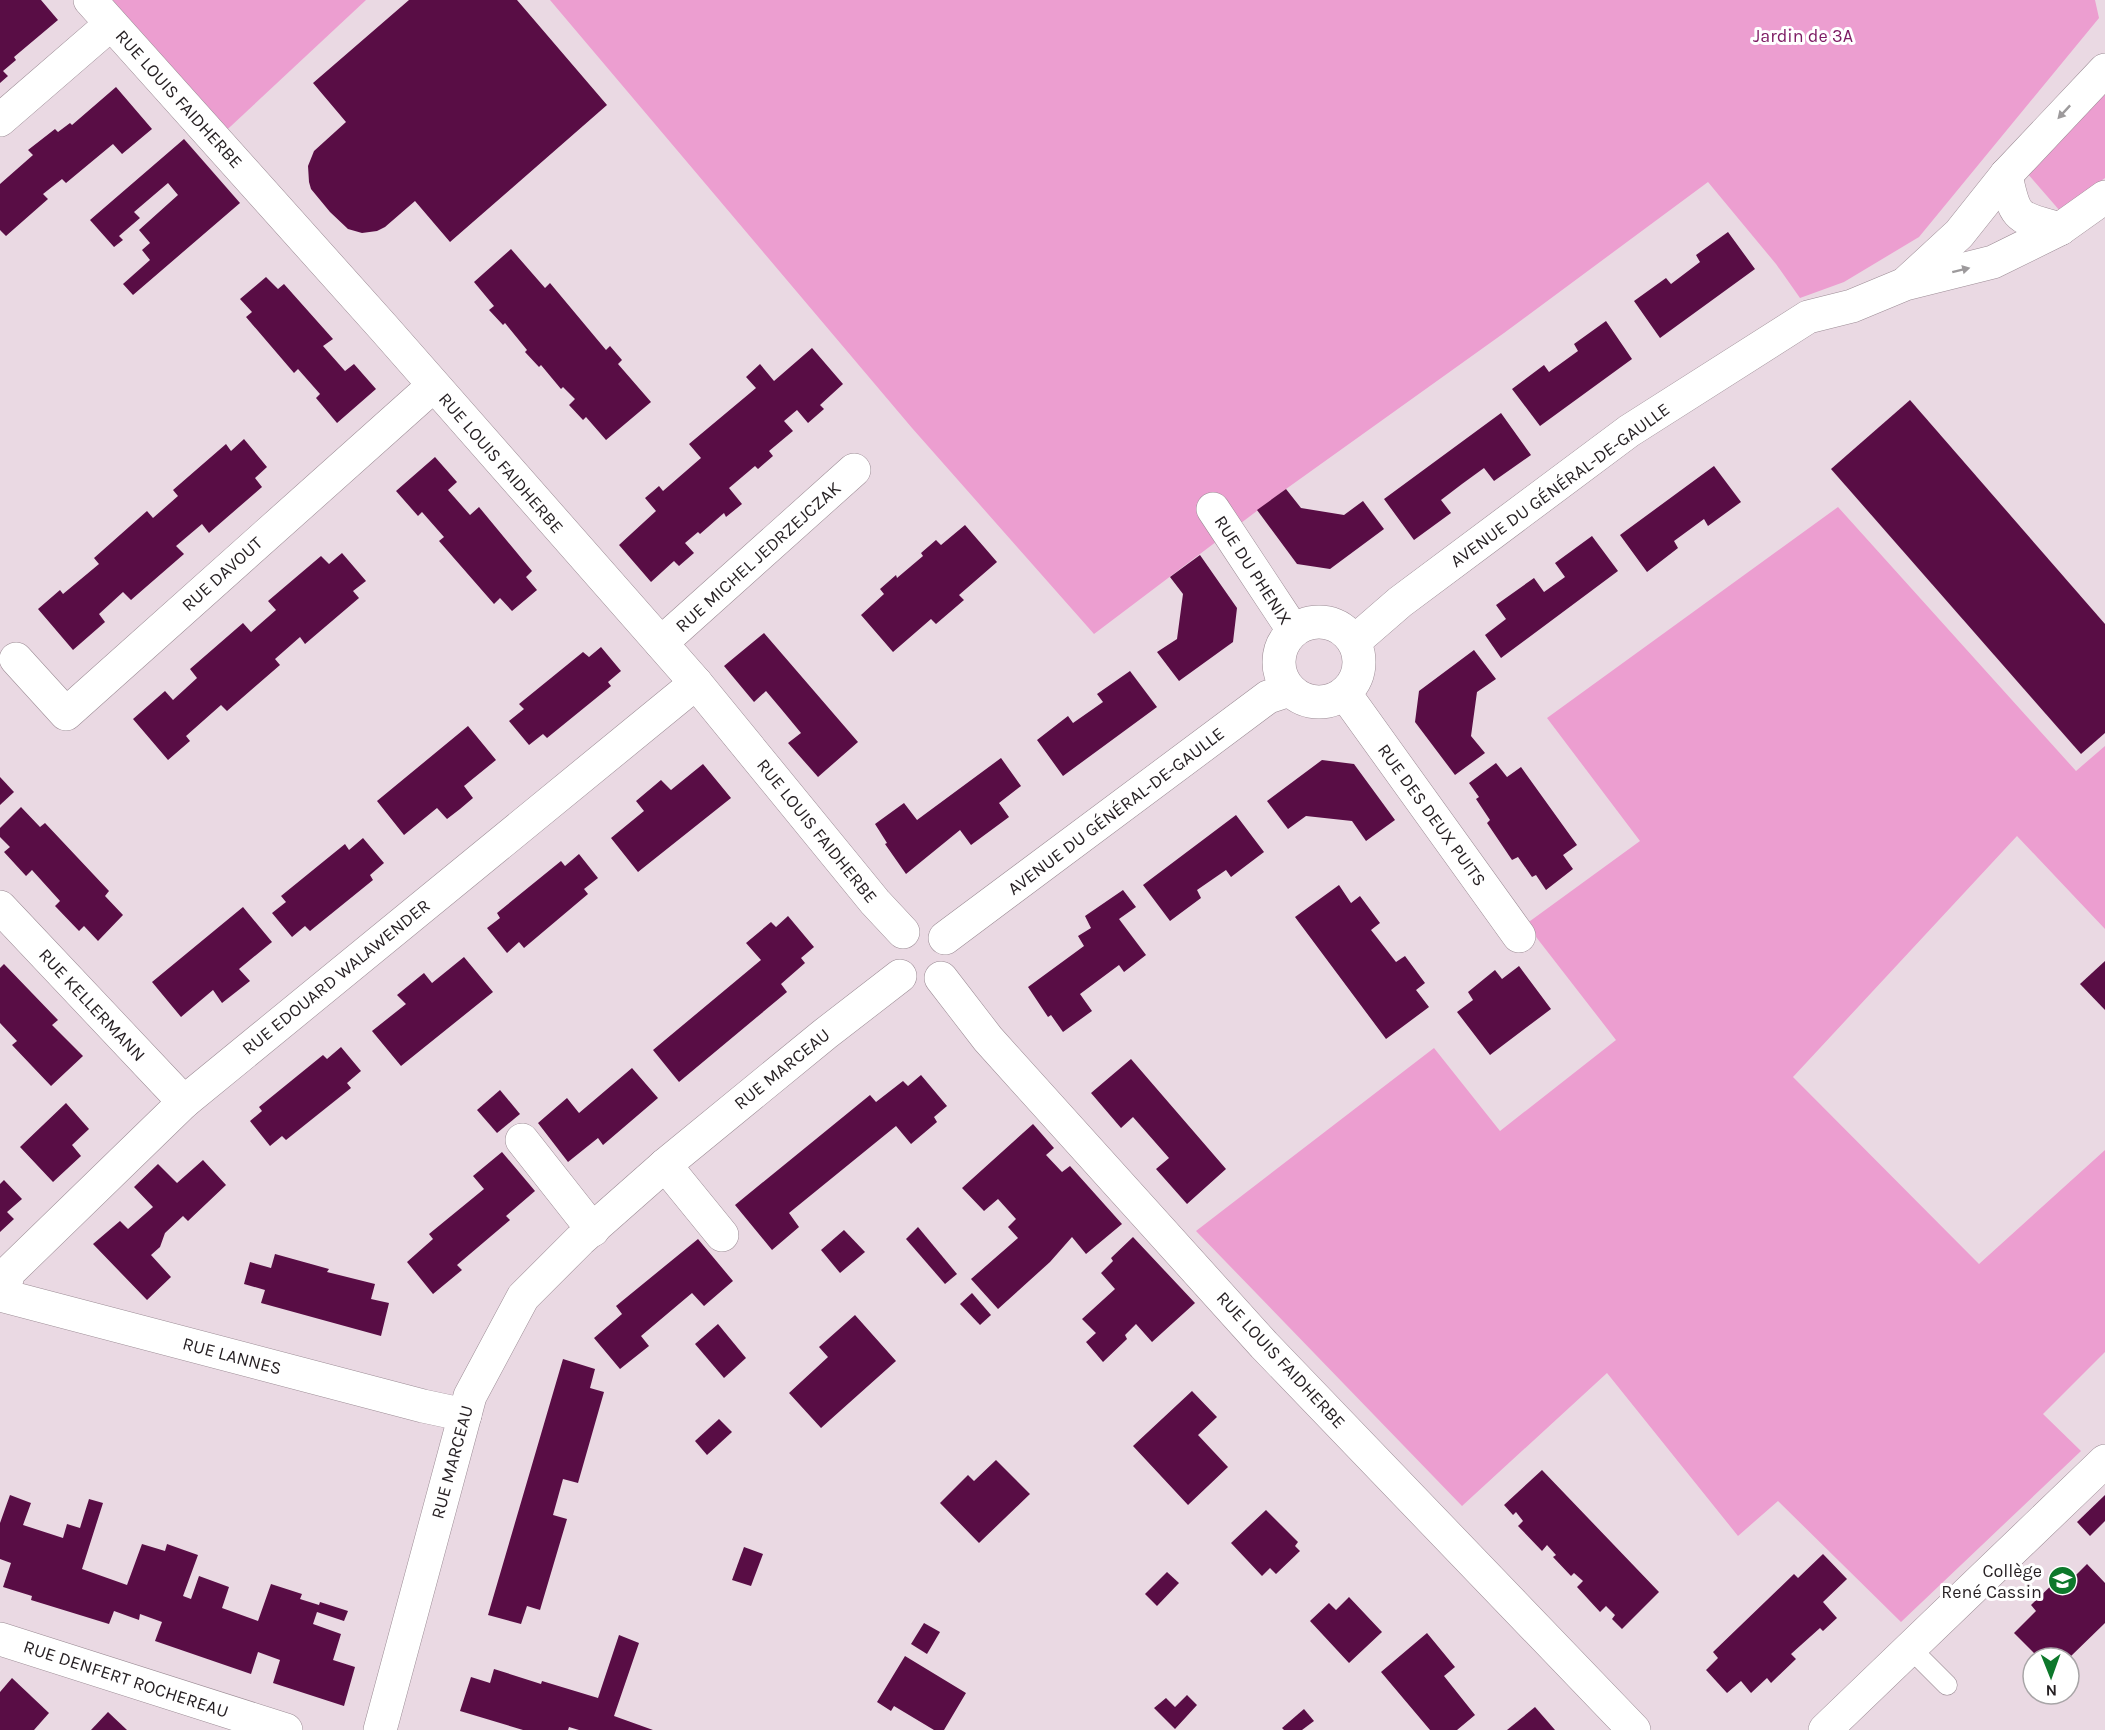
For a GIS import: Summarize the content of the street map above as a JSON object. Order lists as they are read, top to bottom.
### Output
{
  "streets": {
    "street": [
      "RUE LOUIS FAIDHERBE",
      "AVENUE DU GÉNÉRAL-DE-GAULLE",
      "RUE MICHEL JEDRZEJCZAK",
      "RUE DU PHENIX",
      "RUE DAVOUT",
      "RUE DES DEUX PUITS",
      "RUE EDOUARD WALAWENDER",
      "RUE KELLERMANN",
      "RUE MARCEAU",
      "RUE LANNES",
      "RUE DENFERT ROCHEREAU"
    ]
  },
  "crossings": [
    ["RUE LOUIS FAIDHERBE", "AVENUE DU GÉNÉRAL-DE-GAULLE"],
    ["RUE LOUIS FAIDHERBE", "RUE MICHEL JEDRZEJCZAK"],
    ["RUE LOUIS FAIDHERBE", "RUE DAVOUT"],
    ["RUE LOUIS FAIDHERBE", "RUE EDOUARD WALAWENDER"],
    ["RUE LOUIS FAIDHERBE", "RUE MARCEAU"],
    ["AVENUE DU GÉNÉRAL-DE-GAULLE", "RUE DU PHENIX"],
    ["AVENUE DU GÉNÉRAL-DE-GAULLE", "RUE DES DEUX PUITS"],
    ["AVENUE DU GÉNÉRAL-DE-GAULLE", "RUE MARCEAU"],
    ["RUE DU PHENIX", "RUE DES DEUX PUITS"],
    ["RUE EDOUARD WALAWENDER", "RUE KELLERMANN"],
    ["RUE EDOUARD WALAWENDER", "RUE LANNES"],
    ["RUE MARCEAU", "RUE LANNES"]
  ],
  "parks": ["Jardin de 3A"],
  "places": {
    "school or university": ["Collège René Cassin"]
  },
  "north": "bottom"
}
